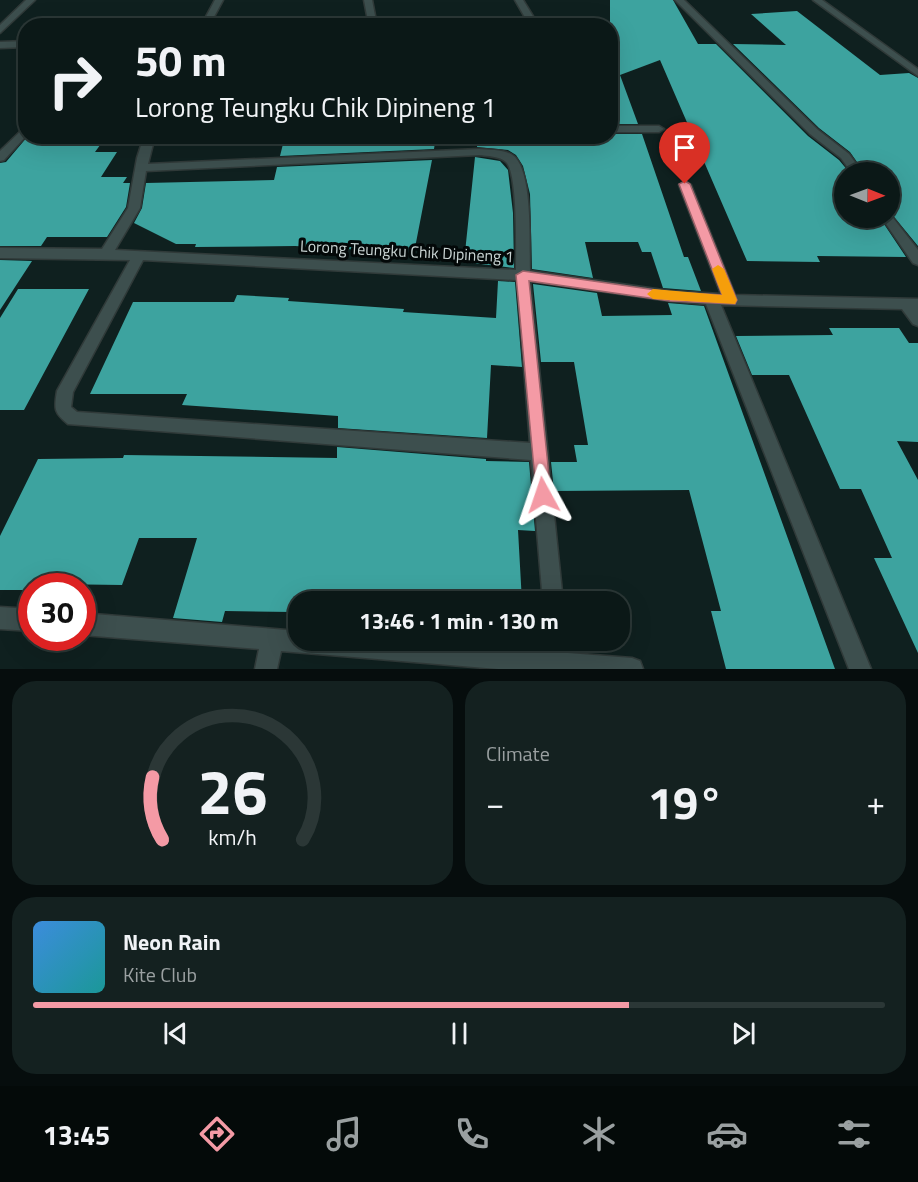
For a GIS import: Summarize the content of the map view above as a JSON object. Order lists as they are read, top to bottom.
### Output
{
  "streets": {
    "street": ["Lorong Teungku Chik Dipineng 1"]
  },
  "north": "right",
  "page": {
    "turn": ["50 m", "Lorong Teungku Chik Dipineng 1"],
    "limit": "30",
    "trip": "13:46 · 1 min · 130 m",
    "tile": "Climate",
    "heat": ["−", "19°", "+"],
    "song": ["Neon Rain", "Kite Club"],
    "tabs": "13:45",
    "gauge": ["26", "km/h"]
  }
}
